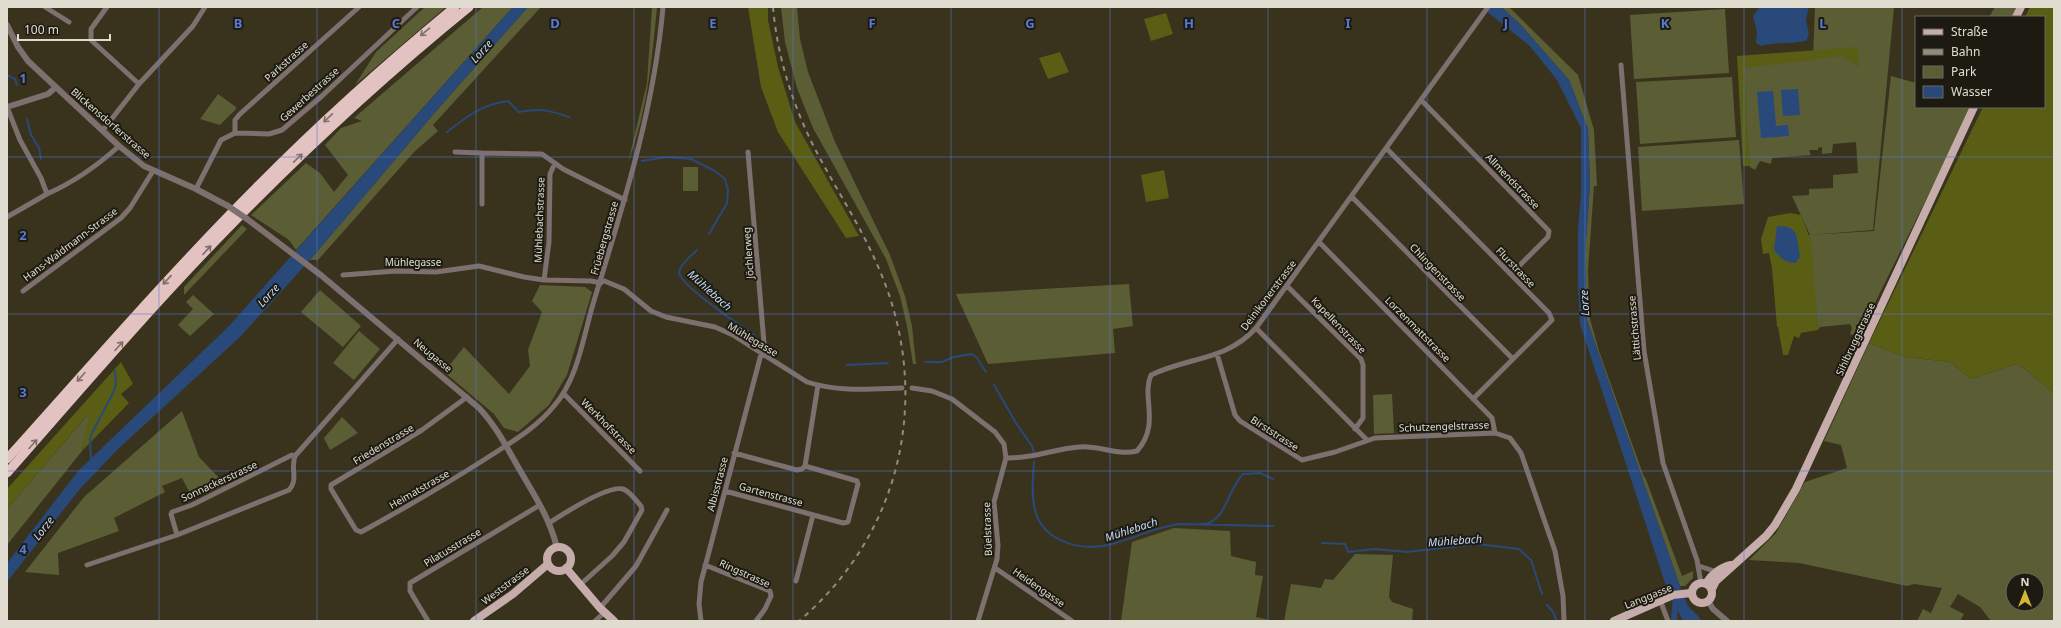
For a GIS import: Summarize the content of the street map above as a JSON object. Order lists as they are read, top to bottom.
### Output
{
  "streets": {
    "main road": ["Sihlbruggstrasse", "Weststrasse", "Langgasse"],
    "street": [
      "Parkstrasse",
      "Gewerbestrasse",
      "Blickensdorferstrasse",
      "Allmendstrasse",
      "Mühlebachstrasse",
      "Früebergstrasse",
      "Hans-Waldmann-Strasse",
      "Jöchlerweg",
      "Mühlegasse",
      "Flurstrasse",
      "Chlingenstrasse",
      "Deinikonerstrasse",
      "Kapellenstrasse",
      "Lättichstrasse",
      "Lorzenmattstrasse",
      "Neugasse",
      "Werkhofstrasse",
      "Schutzengelstrasse",
      "Birststrasse",
      "Friedenstrasse",
      "Sonnackerstrasse",
      "Albisstrasse",
      "Heimatstrasse",
      "Gartenstrasse",
      "Büelstrasse",
      "Pilatusstrasse",
      "Ringstrasse",
      "Heidengasse"
    ]
  },
  "crossings": [
    ["Parkstrasse", "Gewerbestrasse"],
    ["Blickensdorferstrasse", "Hans-Waldmann-Strasse"],
    ["Blickensdorferstrasse", "Neugasse"],
    ["Allmendstrasse", "Flurstrasse"],
    ["Allmendstrasse", "Deinikonerstrasse"],
    ["Mühlebachstrasse", "Mühlegasse"],
    ["Früebergstrasse", "Mühlegasse"],
    ["Früebergstrasse", "Neugasse"],
    ["Früebergstrasse", "Werkhofstrasse"],
    ["Früebergstrasse", "Heimatstrasse"],
    ["Jöchlerweg", "Mühlegasse"],
    ["Jöchlerweg", "Albisstrasse"],
    ["Mühlegasse", "Albisstrasse"],
    ["Flurstrasse", "Chlingenstrasse"],
    ["Flurstrasse", "Deinikonerstrasse"],
    ["Flurstrasse", "Lorzenmattstrasse"],
    ["Chlingenstrasse", "Deinikonerstrasse"],
    ["Deinikonerstrasse", "Kapellenstrasse"],
    ["Deinikonerstrasse", "Lorzenmattstrasse"],
    ["Deinikonerstrasse", "Birststrasse"],
    ["Deinikonerstrasse", "Büelstrasse"],
    ["Lättichstrasse", "Sihlbruggstrasse"],
    ["Lättichstrasse", "Langgasse"],
    ["Lorzenmattstrasse", "Schutzengelstrasse"],
    ["Sihlbruggstrasse", "Langgasse"],
    ["Neugasse", "Friedenstrasse"],
    ["Neugasse", "Sonnackerstrasse"],
    ["Neugasse", "Heimatstrasse"],
    ["Neugasse", "Pilatusstrasse"],
    ["Neugasse", "Weststrasse"],
    ["Schutzengelstrasse", "Birststrasse"],
    ["Friedenstrasse", "Heimatstrasse"],
    ["Albisstrasse", "Gartenstrasse"],
    ["Albisstrasse", "Ringstrasse"],
    ["Büelstrasse", "Heidengasse"]
  ],
  "water": ["Lorze", "Mühlebach"],
  "legend": [
    "Straße",
    "Bahn",
    "Park",
    "Wasser"
  ],
  "scale_bar": "100 m",
  "north": "top",
  "grid": {
    "columns": [
      "B",
      "C",
      "D",
      "E",
      "F",
      "G",
      "H",
      "I",
      "J",
      "K",
      "L"
    ],
    "rows": [
      "1",
      "2",
      "3",
      "4"
    ]
  }
}
